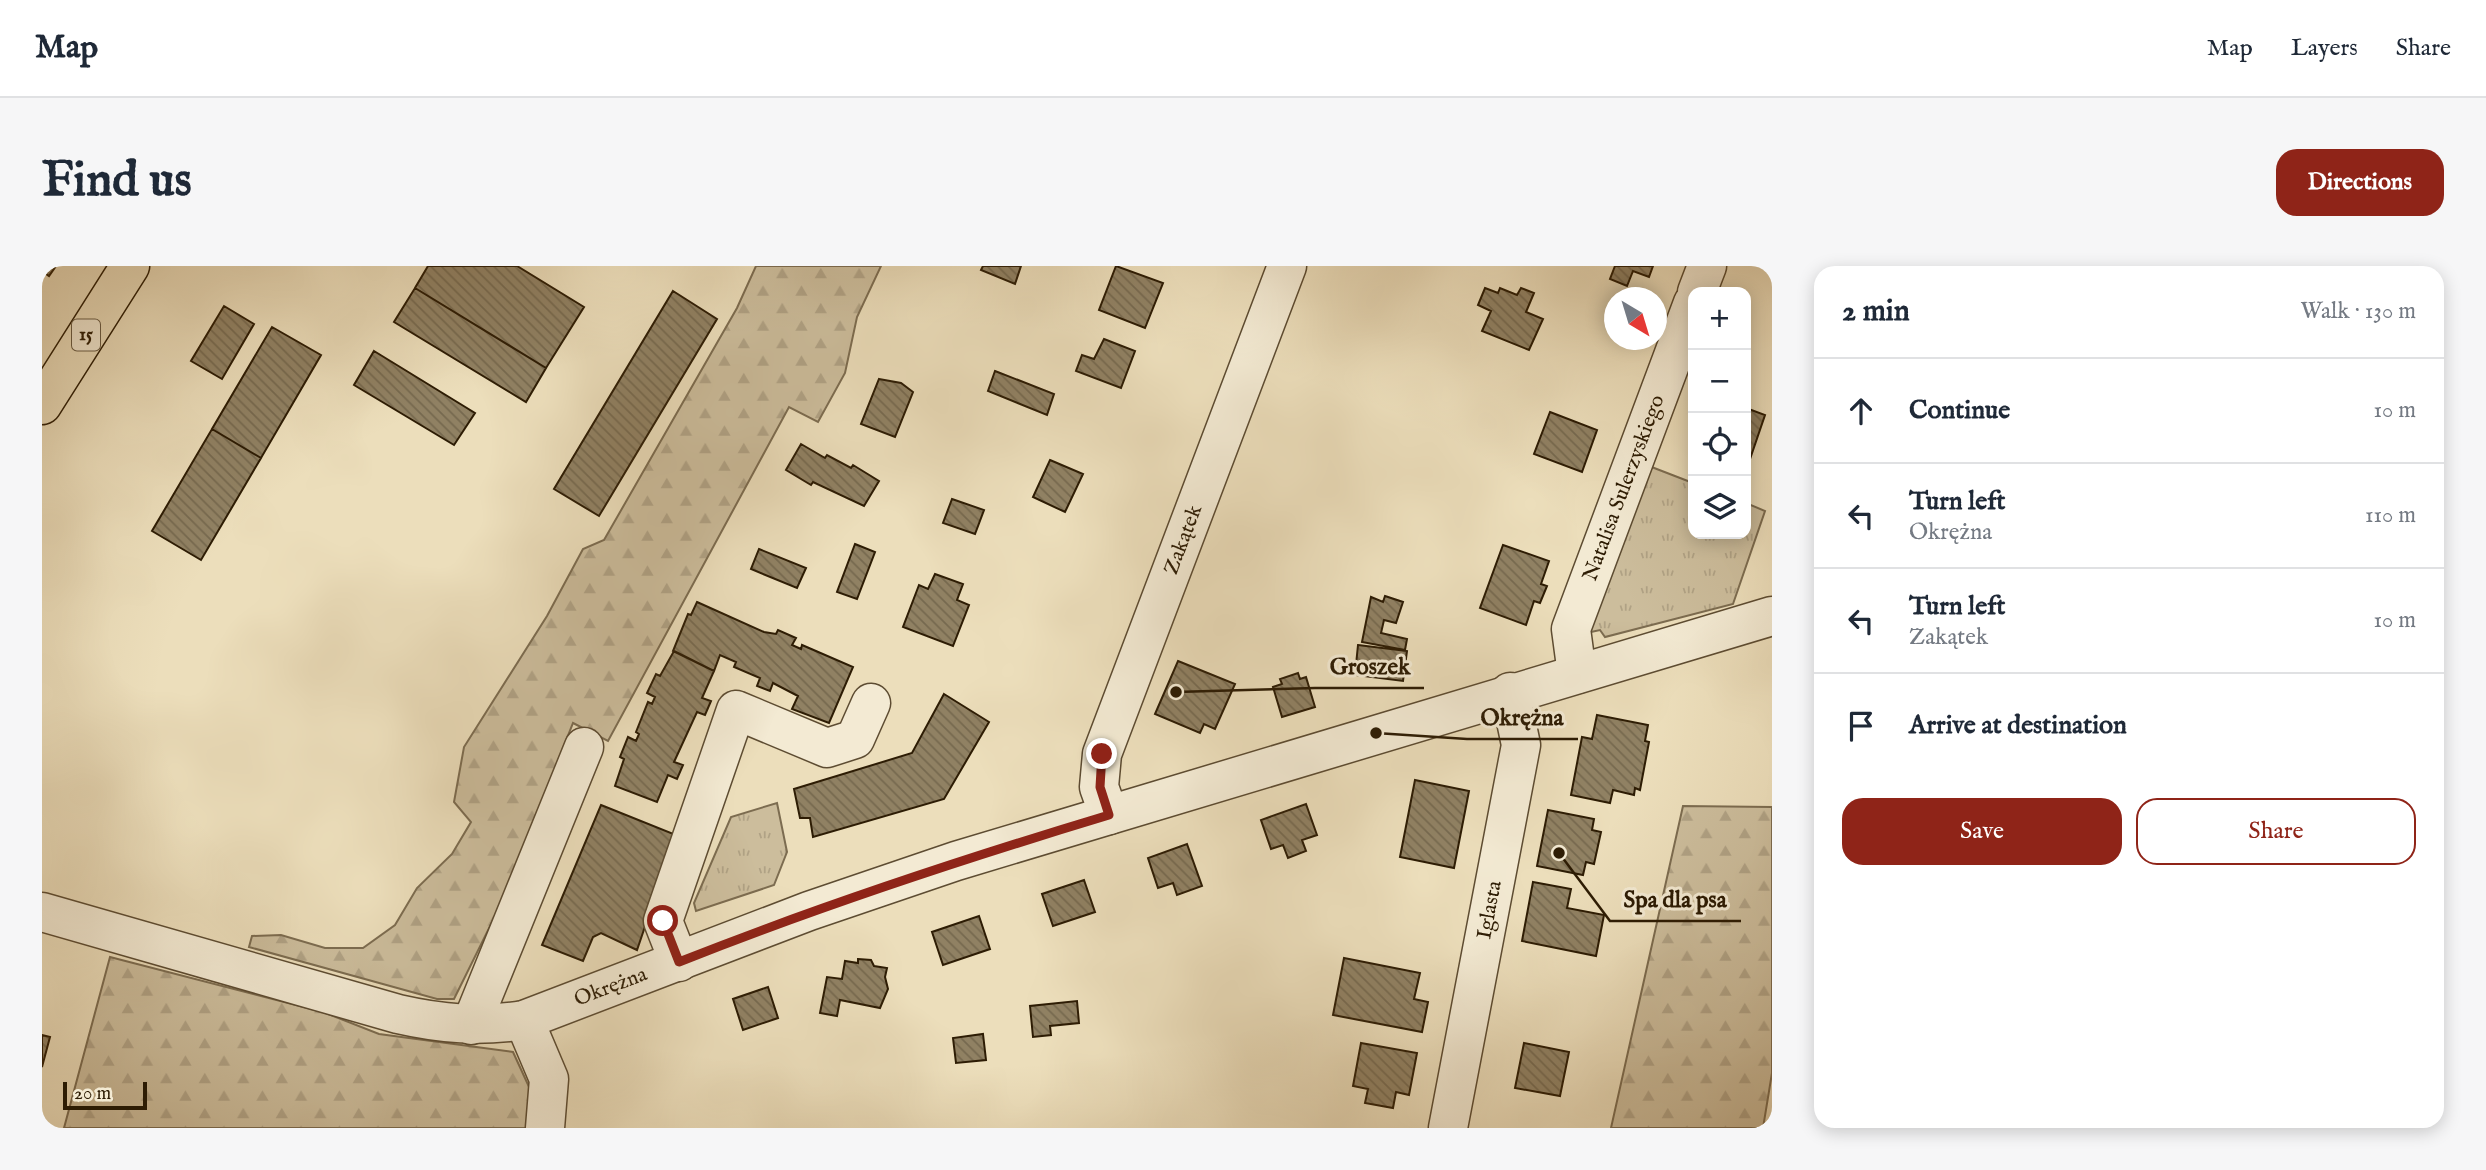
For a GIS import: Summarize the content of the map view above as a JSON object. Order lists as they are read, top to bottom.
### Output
{
  "streets": {
    "main road": ["15"],
    "street": [
      "Natalisa Sulerzyskiego",
      "Zakątek",
      "Iglasta",
      "Okrężna"
    ]
  },
  "crossings": [
    ["Natalisa Sulerzyskiego", "Okrężna"],
    ["Zakątek", "Okrężna"],
    ["Iglasta", "Okrężna"]
  ],
  "places": ["Groszek", "Okrężna", "Spa dla psa"],
  "scale_bar": "20 m",
  "north": "bottom right",
  "page": {
    "header": "Map",
    "nav": ["Map", "Layers", "Share"],
    "buttons": [
      "Directions",
      ["Save", "Share"]
    ],
    "title": "Find us",
    "heading": ["2 min", "Walk · 130 m"],
    "map_buttons": ["+", "−"],
    "list": [
      ["Continue", "10 m"],
      ["Turn left", "Okrężna", "110 m"],
      ["Turn left", "Zakątek", "10 m"],
      "Arrive at destination"
    ],
    "scale": "20 m"
  }
}
